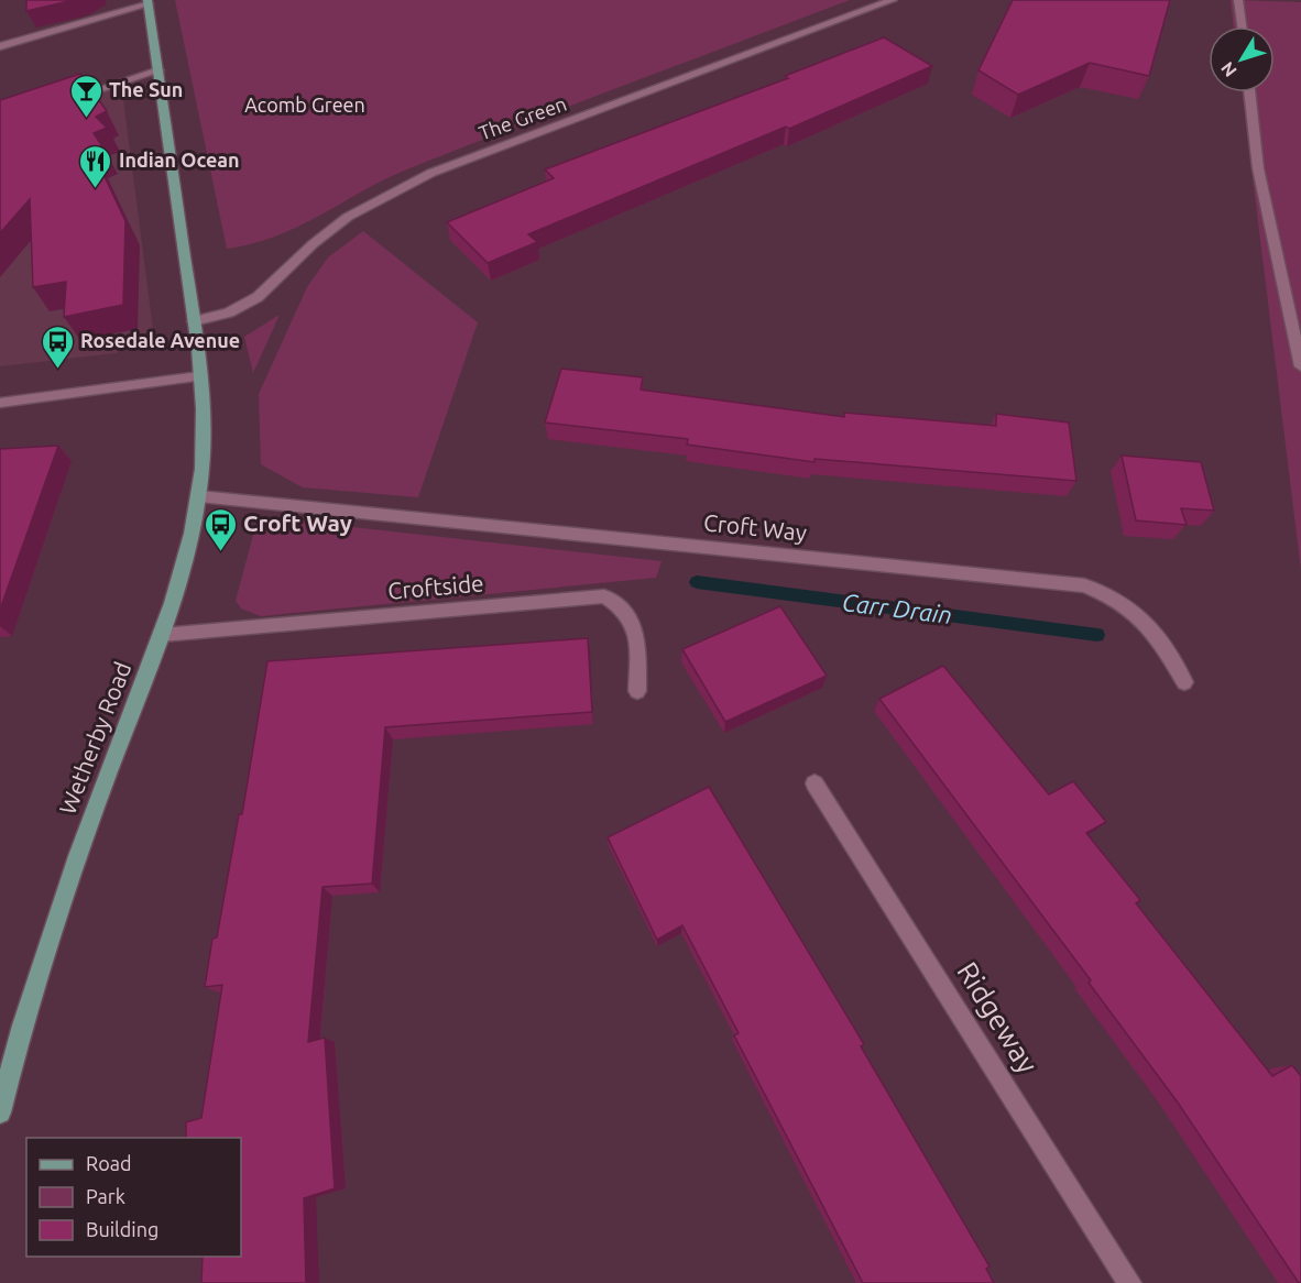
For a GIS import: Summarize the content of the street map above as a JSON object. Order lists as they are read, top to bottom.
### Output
{
  "streets": {
    "main road": ["Wetherby Road"],
    "street": [
      "The Green",
      "Croft Way",
      "Croftside",
      "Ridgeway"
    ]
  },
  "crossings": [
    ["Croft Way", "Wetherby Road"],
    ["Croftside", "Wetherby Road"]
  ],
  "water": ["Carr Drain"],
  "parks": ["Acomb Green"],
  "places": {
    "bar": ["The Sun"],
    "restaurant": ["Indian Ocean"],
    "bus stop": ["Rosedale Avenue", "Croft Way"]
  },
  "legend": ["Road", "Park", "Building"],
  "north": "bottom left"
}
